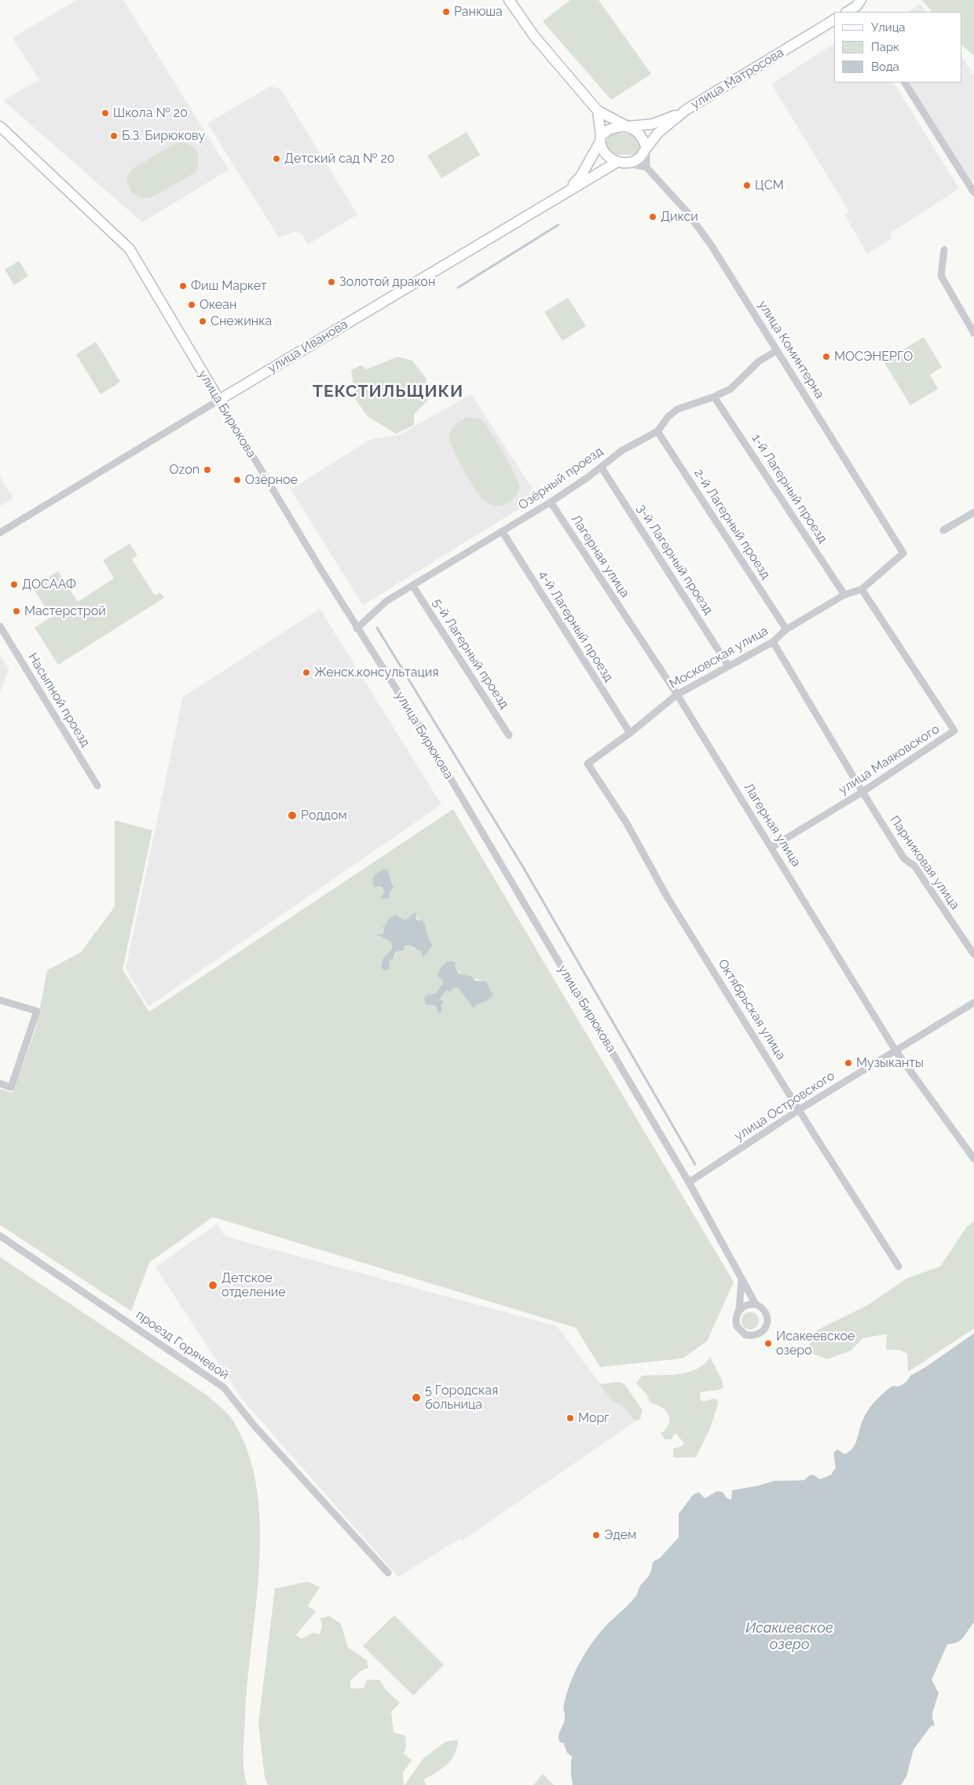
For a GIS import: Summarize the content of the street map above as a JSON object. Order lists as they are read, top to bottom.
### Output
{
  "streets": {
    "street": [
      "улица Матросова",
      "улица Иванова",
      "улица Коминтерна",
      "улица Бирюкова",
      "Озёрный проезд",
      "1-й Лагерный проезд",
      "2-й Лагерный проезд",
      "Лагерная улица",
      "3-й Лагерный проезд",
      "4-й Лагерный проезд",
      "5-й Лагерный проезд",
      "Московская улица",
      "Насыпной проезд",
      "улица Маяковского",
      "Парниковая улица",
      "Октябрьская улица",
      "улица Островского",
      "проезд Горячевой"
    ]
  },
  "crossings": [
    ["улица Матросова", "улица Иванова"],
    ["улица Иванова", "улица Бирюкова"],
    ["улица Коминтерна", "Озёрный проезд"],
    ["улица Коминтерна", "Московская улица"],
    ["улица Бирюкова", "Озёрный проезд"],
    ["улица Бирюкова", "улица Островского"],
    ["Озёрный проезд", "1-й Лагерный проезд"],
    ["Озёрный проезд", "2-й Лагерный проезд"],
    ["Озёрный проезд", "Лагерная улица"],
    ["Озёрный проезд", "3-й Лагерный проезд"],
    ["Озёрный проезд", "4-й Лагерный проезд"],
    ["Озёрный проезд", "5-й Лагерный проезд"],
    ["1-й Лагерный проезд", "Московская улица"],
    ["2-й Лагерный проезд", "Московская улица"],
    ["Лагерная улица", "Московская улица"],
    ["Лагерная улица", "улица Маяковского"],
    ["Лагерная улица", "улица Островского"],
    ["3-й Лагерный проезд", "Московская улица"],
    ["4-й Лагерный проезд", "Московская улица"],
    ["Московская улица", "улица Маяковского"],
    ["Московская улица", "Парниковая улица"],
    ["Московская улица", "Октябрьская улица"],
    ["улица Маяковского", "Парниковая улица"],
    ["Октябрьская улица", "улица Островского"]
  ],
  "districts": ["ТЕКСТИЛЬЩИКИ"],
  "water": ["Исакиевское озеро"],
  "places": [
    "Ранюша",
    "Школа № 20",
    "Б.З. Бирюкову",
    "Детский сад № 20",
    "ЦСМ",
    "Дикси",
    "Золотой дракон",
    "Фиш Маркет",
    "Океан",
    "Снежинка",
    "МОСЭНЕРГО",
    "Ozon",
    "Озёрное",
    "ДОСААФ",
    "Мастерстрой",
    "Женск.консультация",
    "Роддом",
    "Музыканты",
    "Детское отделение",
    "Исакеевское озеро",
    "5 Городская больница",
    "Морг",
    "Эдем"
  ],
  "legend": ["Улица", "Парк", "Вода"]
}
